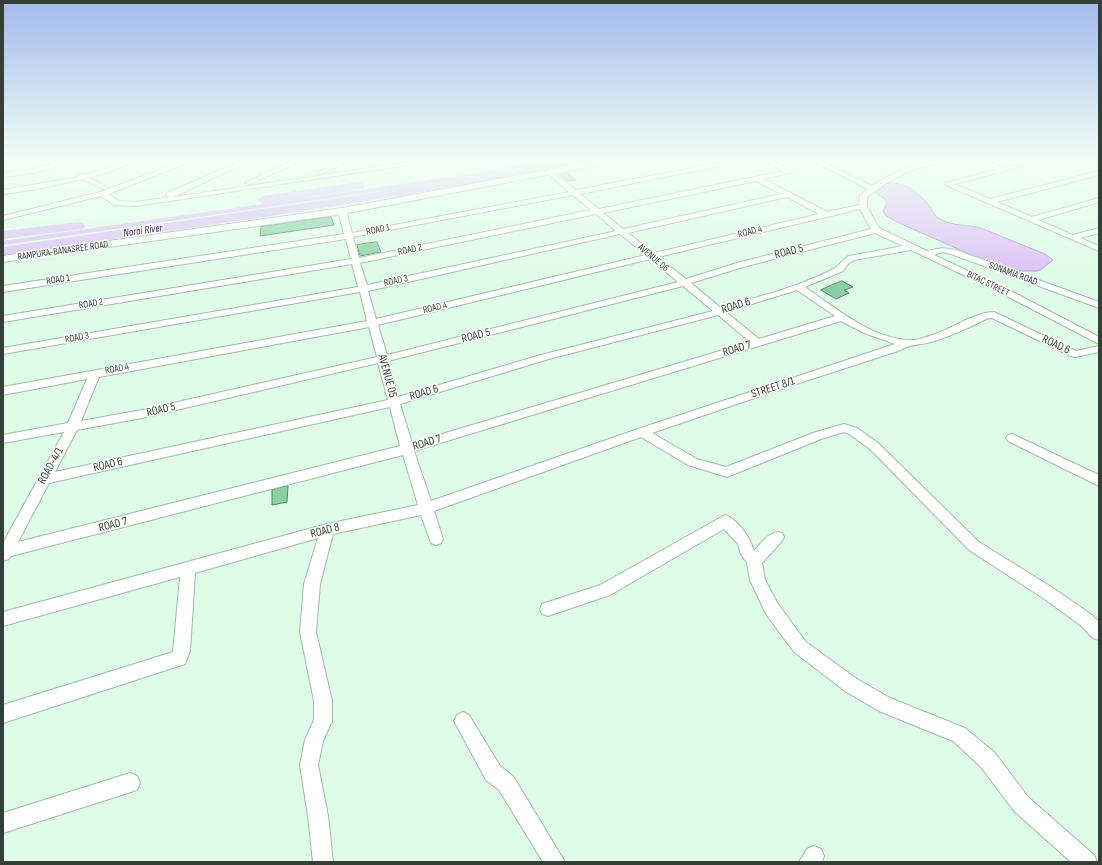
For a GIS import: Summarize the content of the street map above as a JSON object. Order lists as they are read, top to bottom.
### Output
{
  "streets": {
    "main road": ["RAMPURA-BANASREE ROAD"],
    "street": [
      "ROAD 1",
      "ROAD 4",
      "ROAD 2",
      "ROAD 5",
      "AVENUE 06",
      "SONAMIA ROAD",
      "ROAD 3",
      "BITAC STREET",
      "ROAD 6",
      "ROAD 7",
      "AVENUE 05",
      "STREET 8/1",
      "ROAD-4/1",
      "ROAD 8"
    ]
  },
  "crossings": [
    ["ROAD 1", "AVENUE 05"],
    ["ROAD 4", "AVENUE 06"],
    ["ROAD 4", "AVENUE 05"],
    ["ROAD 4", "ROAD-4/1"],
    ["ROAD 2", "AVENUE 06"],
    ["ROAD 2", "AVENUE 05"],
    ["RAMPURA-BANASREE ROAD", "AVENUE 05"],
    ["ROAD 5", "AVENUE 06"],
    ["ROAD 5", "BITAC STREET"],
    ["ROAD 5", "AVENUE 05"],
    ["ROAD 5", "ROAD-4/1"],
    ["AVENUE 06", "ROAD 3"],
    ["AVENUE 06", "ROAD 6"],
    ["AVENUE 06", "ROAD 7"],
    ["SONAMIA ROAD", "BITAC STREET"],
    ["ROAD 3", "AVENUE 05"],
    ["BITAC STREET", "ROAD 6"],
    ["ROAD 6", "ROAD 7"],
    ["ROAD 6", "AVENUE 05"],
    ["ROAD 6", "STREET 8/1"],
    ["ROAD 6", "ROAD-4/1"],
    ["ROAD 7", "AVENUE 05"],
    ["ROAD 7", "ROAD-4/1"],
    ["AVENUE 05", "ROAD 8"],
    ["STREET 8/1", "ROAD 8"]
  ],
  "water": ["Norai River"]
}
